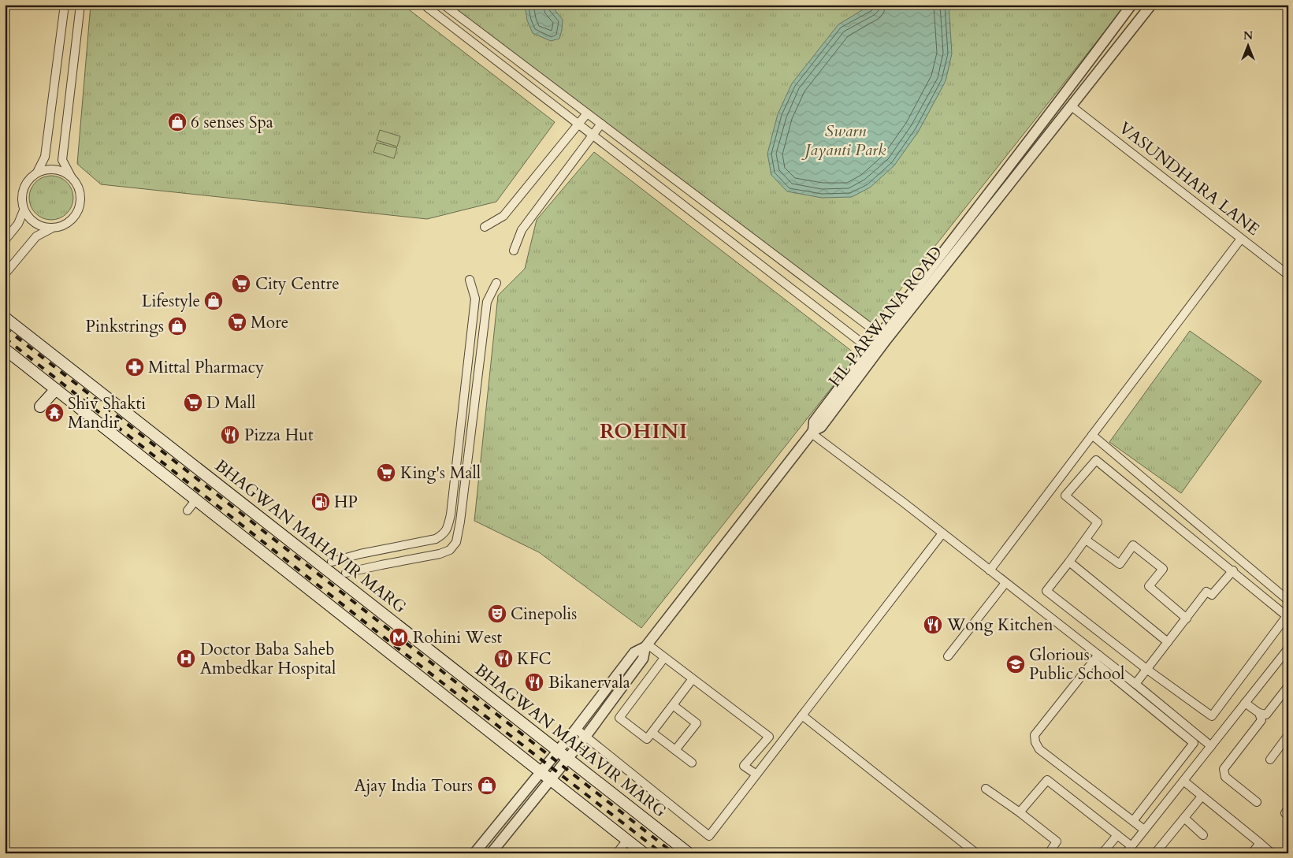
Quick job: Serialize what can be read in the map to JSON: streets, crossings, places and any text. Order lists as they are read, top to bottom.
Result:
{
  "streets": {
    "main road": ["BHAGWAN MAHAVIR MARG"],
    "street": ["VASUNDHARA LANE", "HL PARWANA ROAD"]
  },
  "crossings": [
    ["VASUNDHARA LANE", "HL PARWANA ROAD"],
    ["HL PARWANA ROAD", "BHAGWAN MAHAVIR MARG"]
  ],
  "districts": ["ROHINI"],
  "parks": ["Swarn Jayanti Park"],
  "places": {
    "shop": [
      "6 senses Spa",
      "Lifestyle",
      "Pinkstrings",
      "Ajay India Tours"
    ],
    "supermarket": [
      "City Centre",
      "More",
      "D Mall",
      "King's Mall"
    ],
    "pharmacy": ["Mittal Pharmacy"],
    "temple": ["Shiv Shakti Mandir"],
    "restaurant": [
      "Pizza Hut",
      "Wong Kitchen",
      "KFC",
      "Bikanervala"
    ],
    "fuel station": ["HP"],
    "theatre": ["Cinepolis"],
    "metro station": ["Rohini West"],
    "hospital": ["Doctor Baba Saheb Ambedkar Hospital"],
    "school or university": ["Glorious Public School"]
  },
  "north": "top"
}
